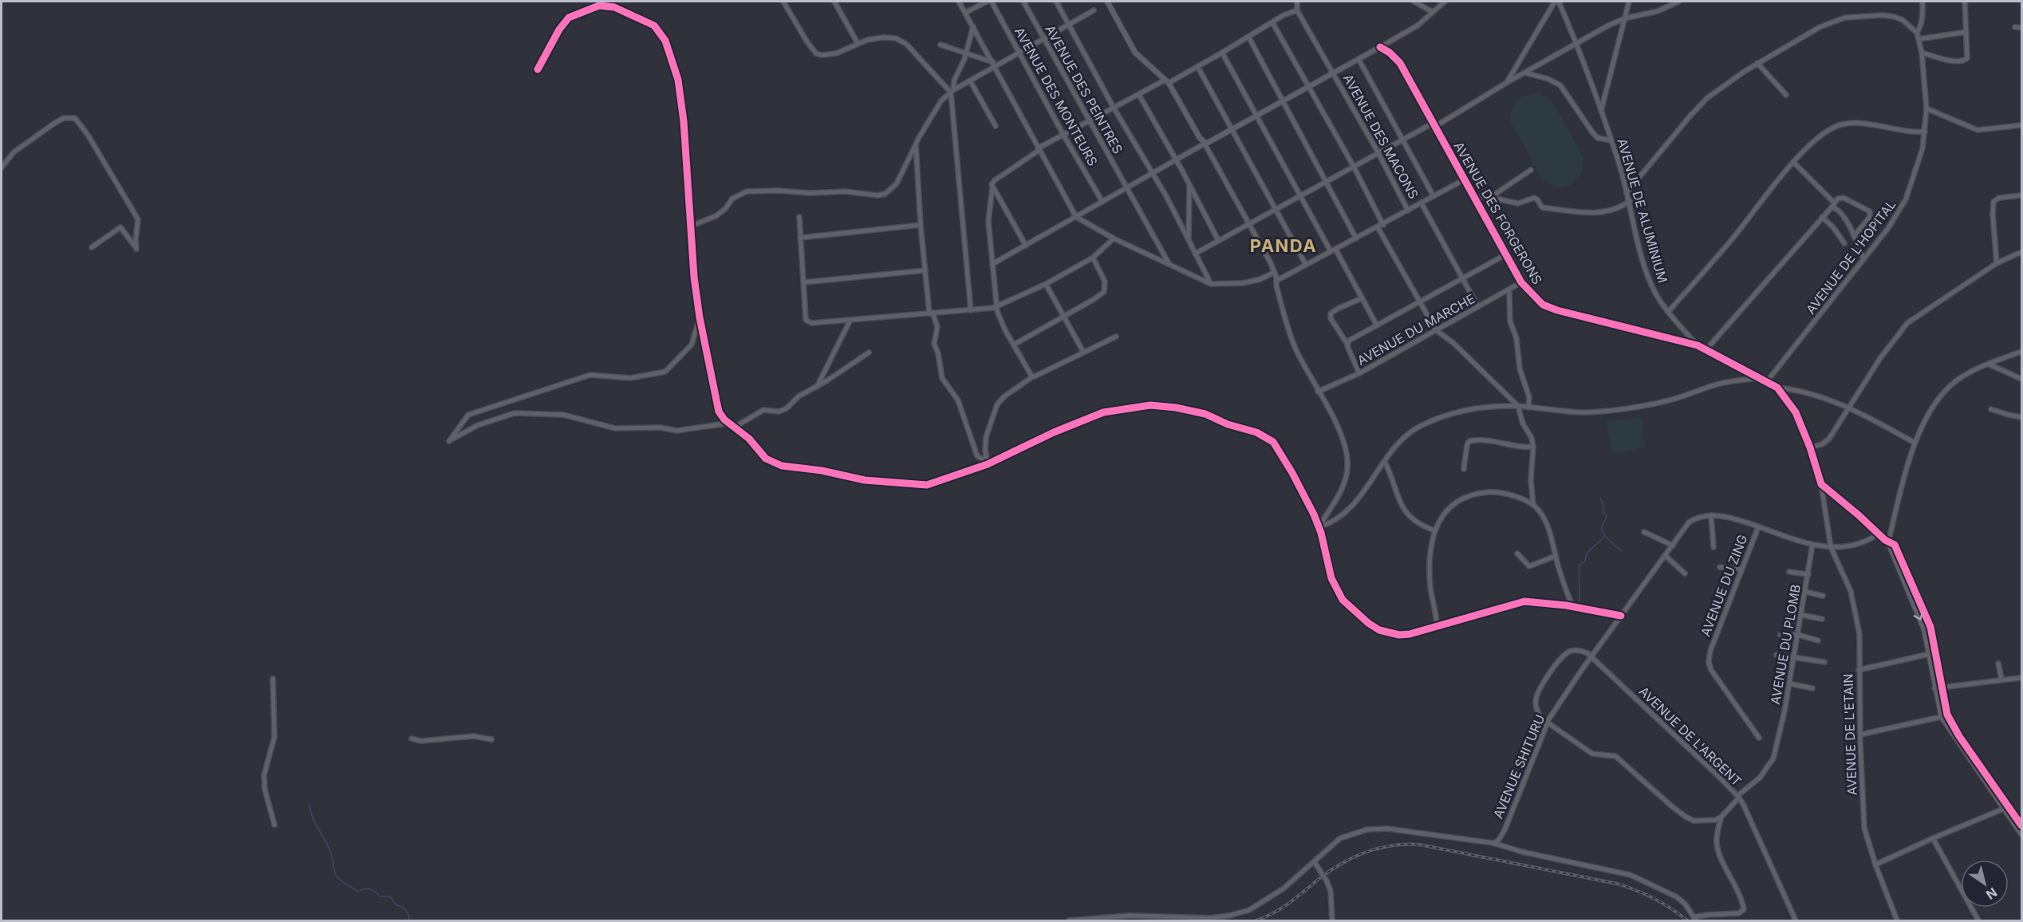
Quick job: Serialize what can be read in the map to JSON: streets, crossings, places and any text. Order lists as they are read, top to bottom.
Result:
{
  "streets": {
    "street": [
      "AVENUE DES PEINTRES",
      "AVENUE DES MONTEURS",
      "AVENUE DES MACONS",
      "AVENUE DE ALUMINIUM",
      "AVENUE DES FORGERONS",
      "AVENUE DE L'HOPITAL",
      "AVENUE DU MARCHE",
      "AVENUE DU ZING",
      "AVENUE DU PLOMB",
      "AVENUE DE L'ETAIN",
      "AVENUE DE L'ARGENT",
      "AVENUE SHITURU"
    ]
  },
  "crossings": [
    ["AVENUE DE ALUMINIUM", "AVENUE DES FORGERONS"],
    ["AVENUE DES FORGERONS", "AVENUE DE L'HOPITAL"],
    ["AVENUE DES FORGERONS", "AVENUE DU MARCHE"],
    ["AVENUE DU ZING", "AVENUE SHITURU"],
    ["AVENUE DU PLOMB", "AVENUE DE L'ARGENT"],
    ["AVENUE DU PLOMB", "AVENUE SHITURU"],
    ["AVENUE DE L'ETAIN", "AVENUE SHITURU"],
    ["AVENUE DE L'ARGENT", "AVENUE SHITURU"]
  ],
  "districts": ["PANDA"],
  "north": "bottom right"
}
